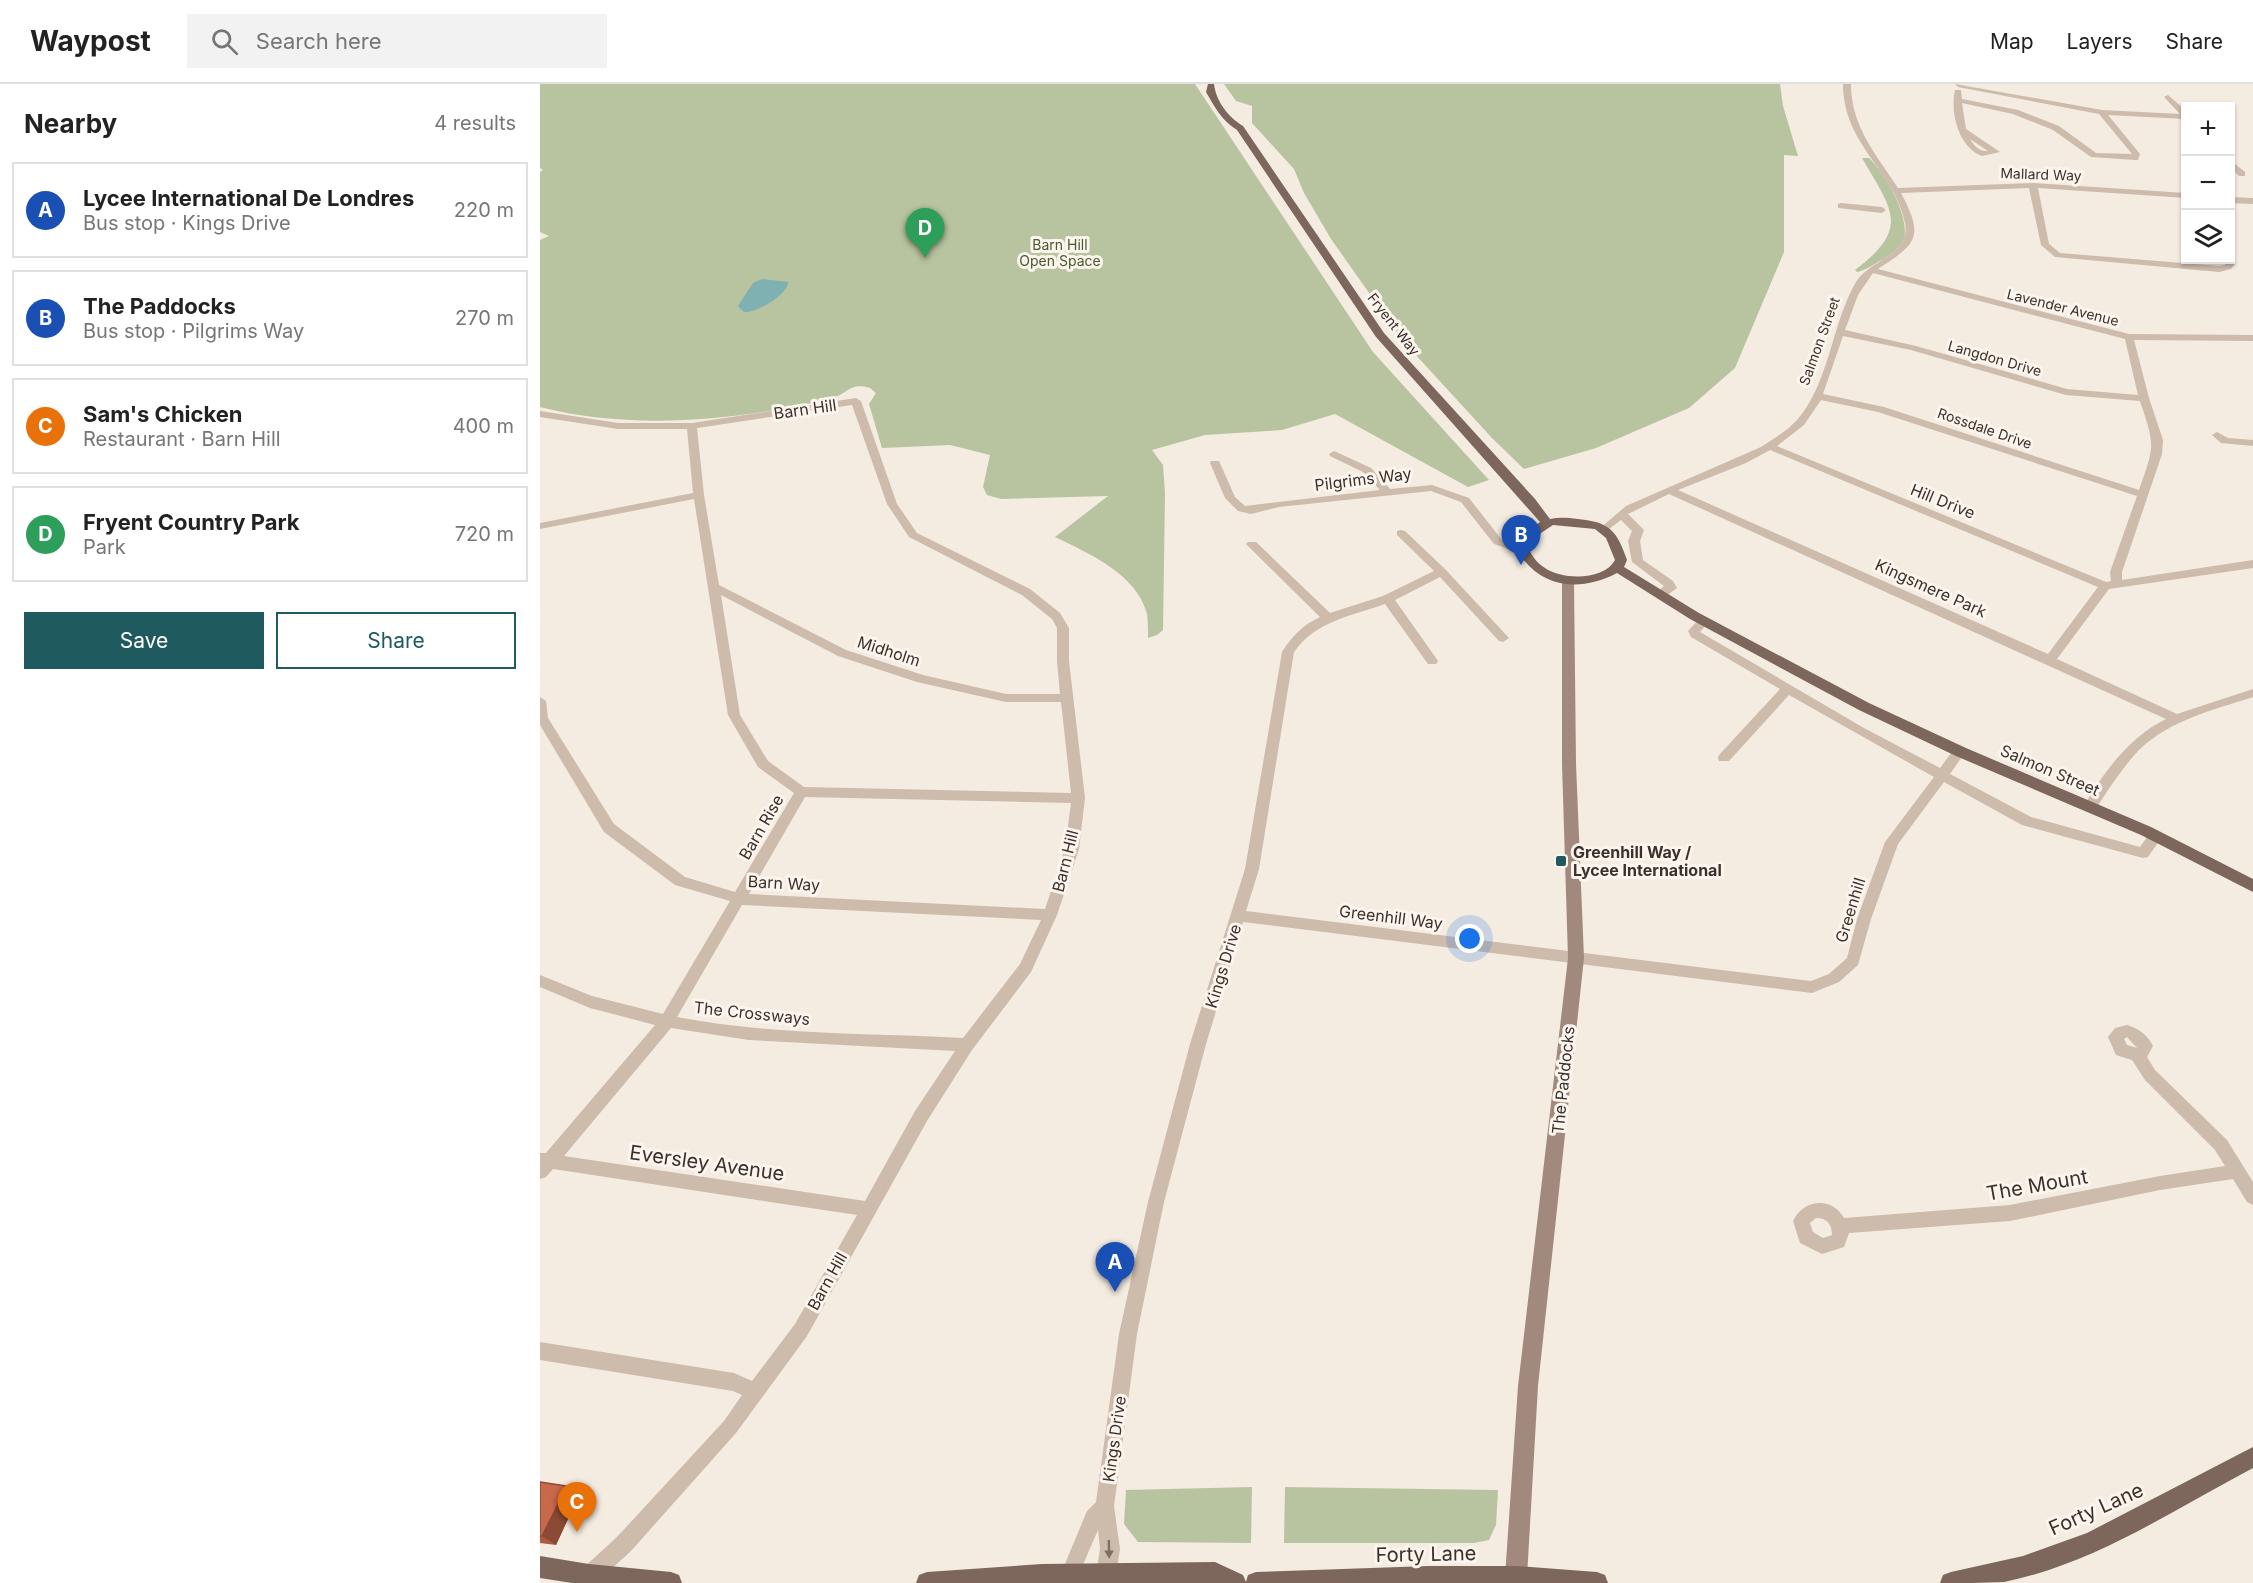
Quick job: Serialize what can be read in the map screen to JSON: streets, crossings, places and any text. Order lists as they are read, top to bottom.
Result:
{
  "streets": {
    "main road": ["Fryent Way", "Salmon Street", "Forty Lane"],
    "street": [
      "Mallard Way",
      "Lavender Avenue",
      "Langdon Drive",
      "Barn Hill",
      "Rossdale Drive",
      "Pilgrims Way",
      "Hill Drive",
      "Kingsmere Park",
      "Midholm",
      "Barn Rise",
      "Barn Way",
      "Greenhill",
      "Greenhill Way",
      "Kings Drive",
      "The Crossways",
      "The Paddocks",
      "Eversley Avenue",
      "The Mount"
    ]
  },
  "crossings": [
    ["Mallard Way", "Salmon Street"],
    ["Lavender Avenue", "Salmon Street"],
    ["Fryent Way", "Salmon Street"],
    ["Fryent Way", "Pilgrims Way"],
    ["Fryent Way", "The Paddocks"],
    ["Salmon Street", "Langdon Drive"],
    ["Salmon Street", "Rossdale Drive"],
    ["Salmon Street", "Pilgrims Way"],
    ["Salmon Street", "Hill Drive"],
    ["Salmon Street", "Kingsmere Park"],
    ["Salmon Street", "Greenhill"],
    ["Salmon Street", "The Paddocks"],
    ["Barn Hill", "Midholm"],
    ["Barn Hill", "Barn Rise"],
    ["Barn Hill", "Barn Way"],
    ["Barn Hill", "The Crossways"],
    ["Barn Hill", "Eversley Avenue"],
    ["Pilgrims Way", "The Paddocks"],
    ["Midholm", "Barn Rise"],
    ["Barn Rise", "Barn Way"],
    ["Barn Rise", "The Crossways"],
    ["Barn Rise", "Eversley Avenue"],
    ["Greenhill", "Greenhill Way"],
    ["Greenhill", "The Paddocks"],
    ["Greenhill Way", "Kings Drive"],
    ["Greenhill Way", "The Paddocks"],
    ["The Paddocks", "Forty Lane"]
  ],
  "parks": ["Barn Hill Open Space"],
  "places": {
    "transit": ["Greenhill Way / Lycee International"]
  },
  "page": {
    "header": "Waypost",
    "search": "Search here",
    "nav": ["Map", "Layers", "Share"],
    "heading": ["Nearby", "4 results"],
    "map_buttons": ["+", "−"],
    "list": [
      {
        "mark": "A",
        "name": "Lycee International De Londres",
        "note": "Bus stop · Kings Drive",
        "value": "220 m"
      },
      {
        "mark": "B",
        "name": "The Paddocks",
        "note": "Bus stop · Pilgrims Way",
        "value": "270 m"
      },
      {
        "mark": "C",
        "name": "Sam's Chicken",
        "note": "Restaurant · Barn Hill",
        "value": "400 m"
      },
      {
        "mark": "D",
        "name": "Fryent Country Park",
        "note": "Park",
        "value": "720 m"
      }
    ],
    "pins": [
      "D",
      "B",
      "A",
      "C"
    ],
    "buttons": ["Save", "Share"]
  }
}
